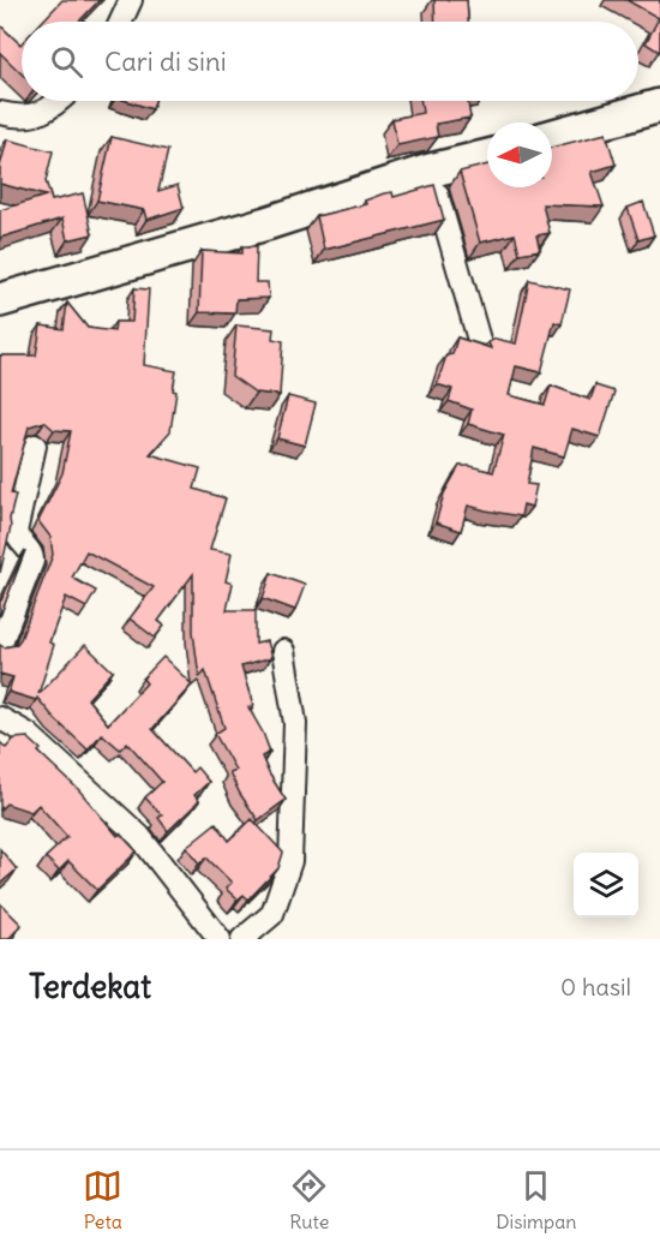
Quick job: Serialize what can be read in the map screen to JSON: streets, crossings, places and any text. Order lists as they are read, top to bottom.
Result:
{
  "north": "left",
  "page": {
    "search": "Cari di sini",
    "heading": ["Terdekat", "0 hasil"],
    "nav": ["Peta", "Rute", "Disimpan"]
  }
}
